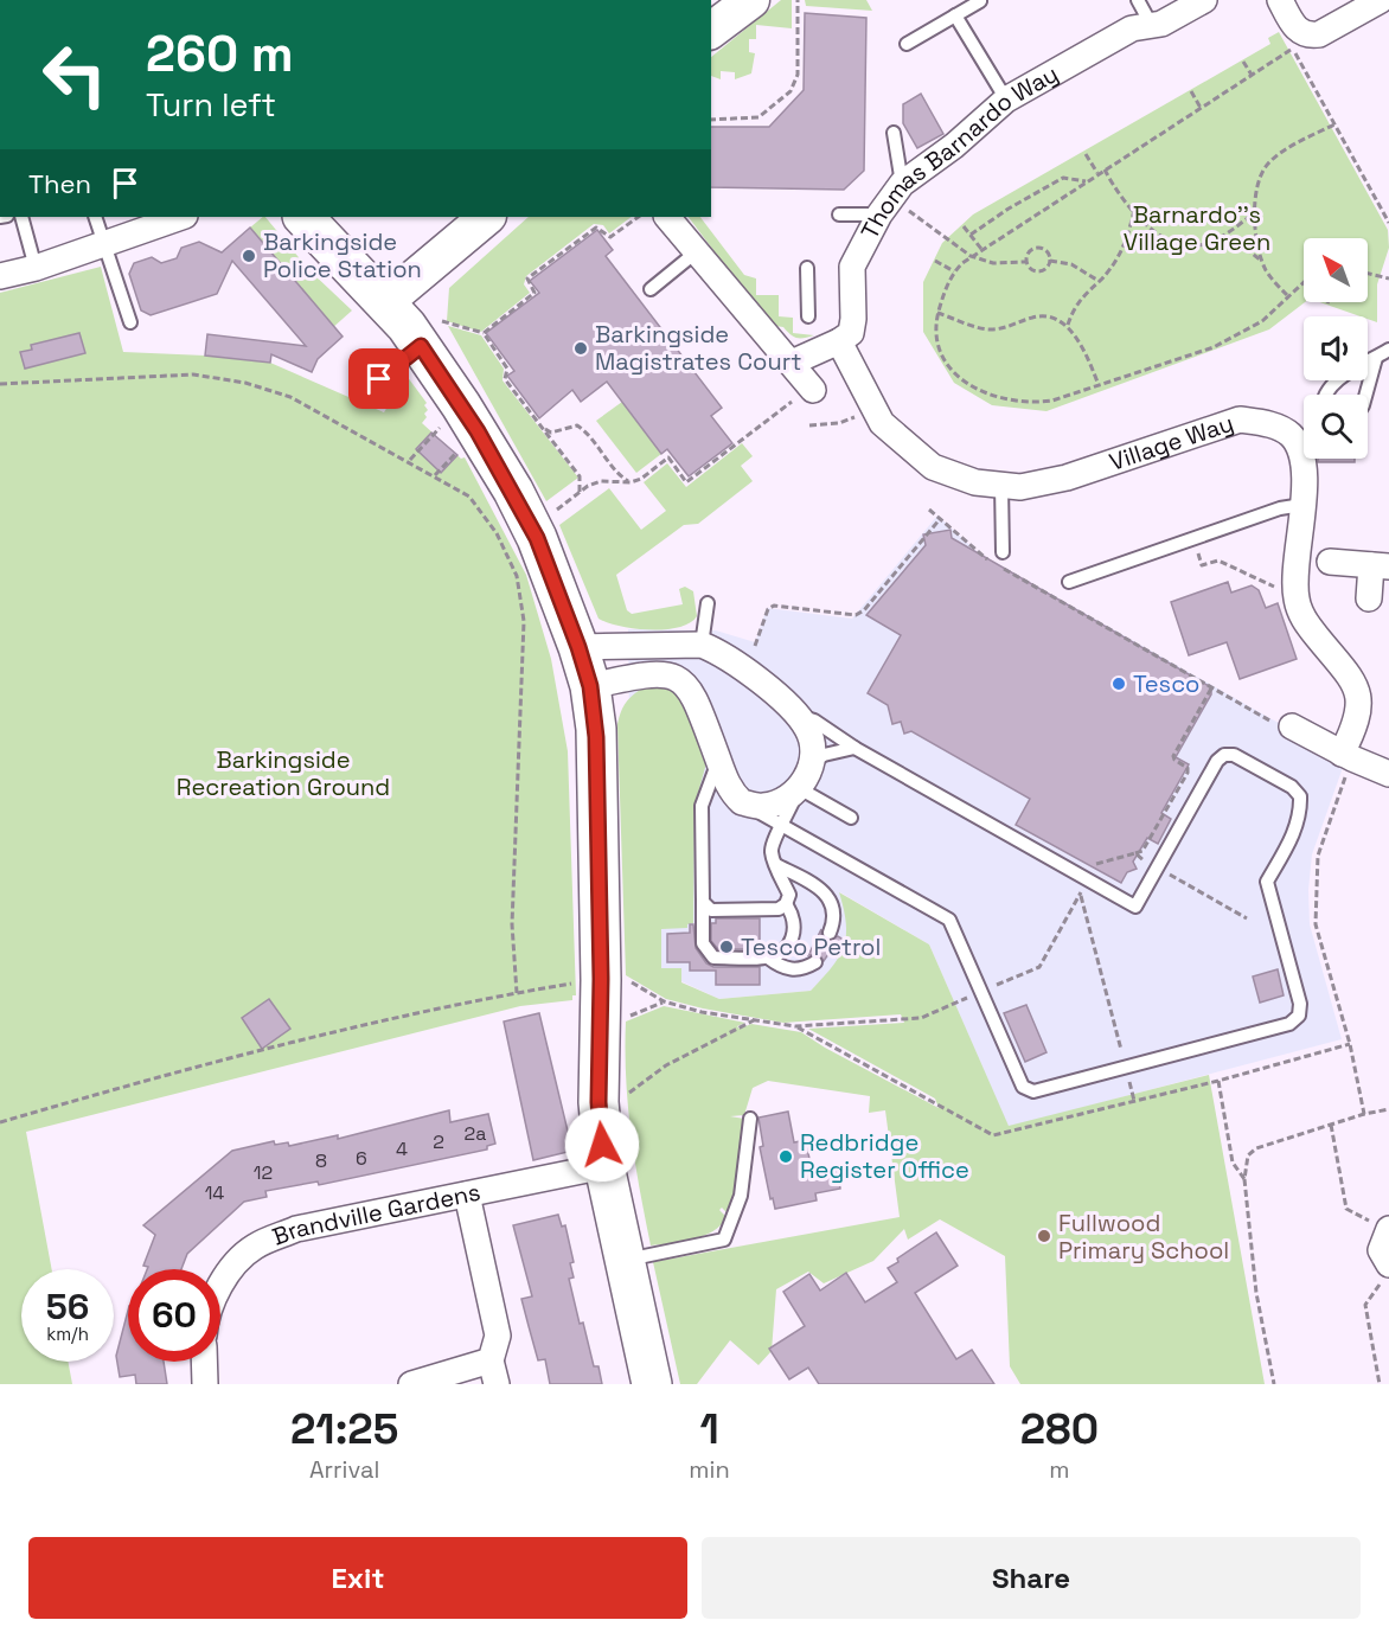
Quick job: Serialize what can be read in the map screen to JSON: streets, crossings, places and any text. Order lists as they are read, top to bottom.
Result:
{
  "streets": {
    "street": ["Thomas Barnardo Way", "Village Way", "Brandville Gardens"]
  },
  "crossings": [
    ["Thomas Barnardo Way", "Village Way"]
  ],
  "parks": ["Barnardo''s Village Green", "Barkingside Recreation Ground"],
  "places": [
    "Barkingside Police Station",
    "Barkingside Magistrates Court",
    "Tesco",
    "Tesco Petrol",
    "Redbridge Register Office",
    "Fullwood Primary School"
  ],
  "house_numbers": [
    "2a",
    "2",
    "4",
    "6",
    "8",
    "12",
    "14"
  ],
  "north": "top left",
  "page": {
    "turn": ["260 m", "Turn left"],
    "then": "Then",
    "speed": "56 km/h",
    "limit": "60",
    "eta": [
      "21:25",
      "Arrival",
      "1",
      "min",
      "280",
      "m"
    ],
    "buttons": ["Exit", "Share"]
  }
}
